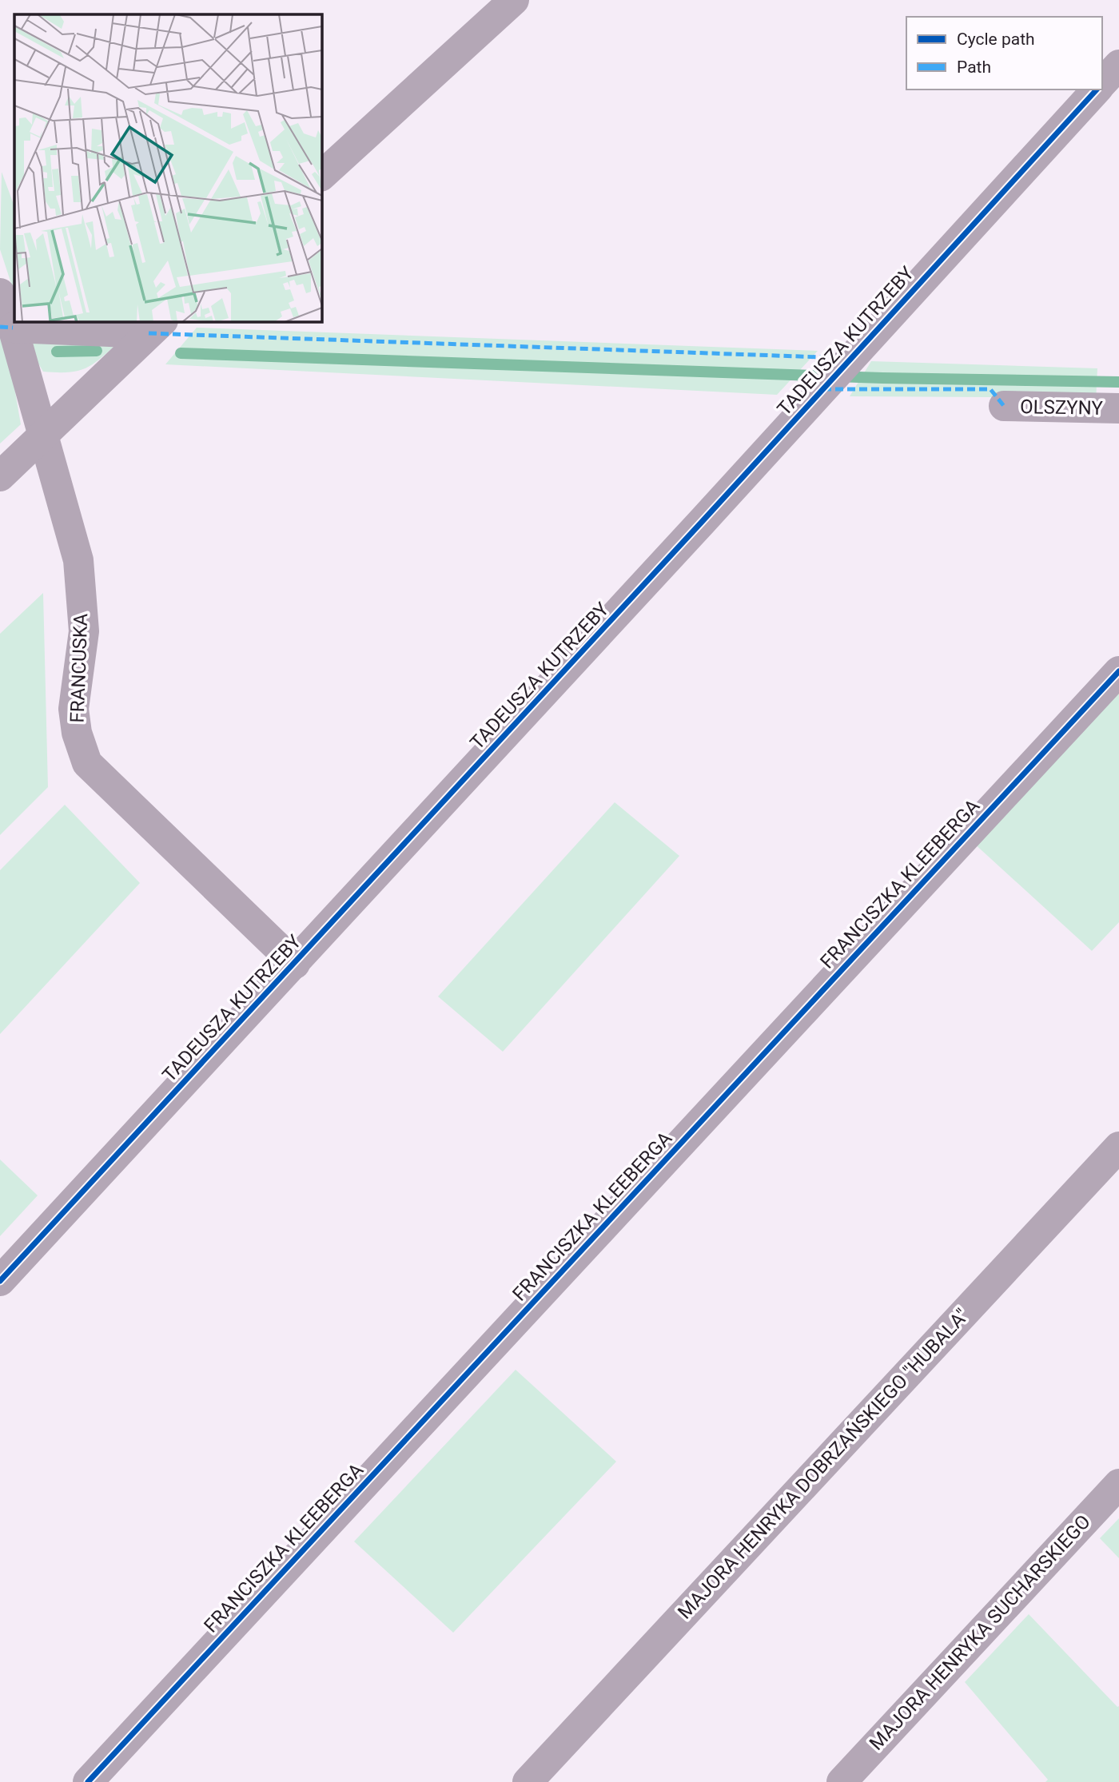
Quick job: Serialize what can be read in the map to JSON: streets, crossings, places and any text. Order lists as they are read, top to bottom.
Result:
{
  "streets": {
    "street": [
      "TADEUSZA KUTRZEBY",
      "OLSZYNY",
      "FRANCUSKA",
      "FRANCISZKA KLEEBERGA",
      "MAJORA HENRYKA DOBRZAŃSKIEGO \"HUBALA\"",
      "MAJORA HENRYKA SUCHARSKIEGO"
    ]
  },
  "crossings": [
    ["TADEUSZA KUTRZEBY", "FRANCUSKA"]
  ],
  "legend": ["Cycle path", "Path"]
}
